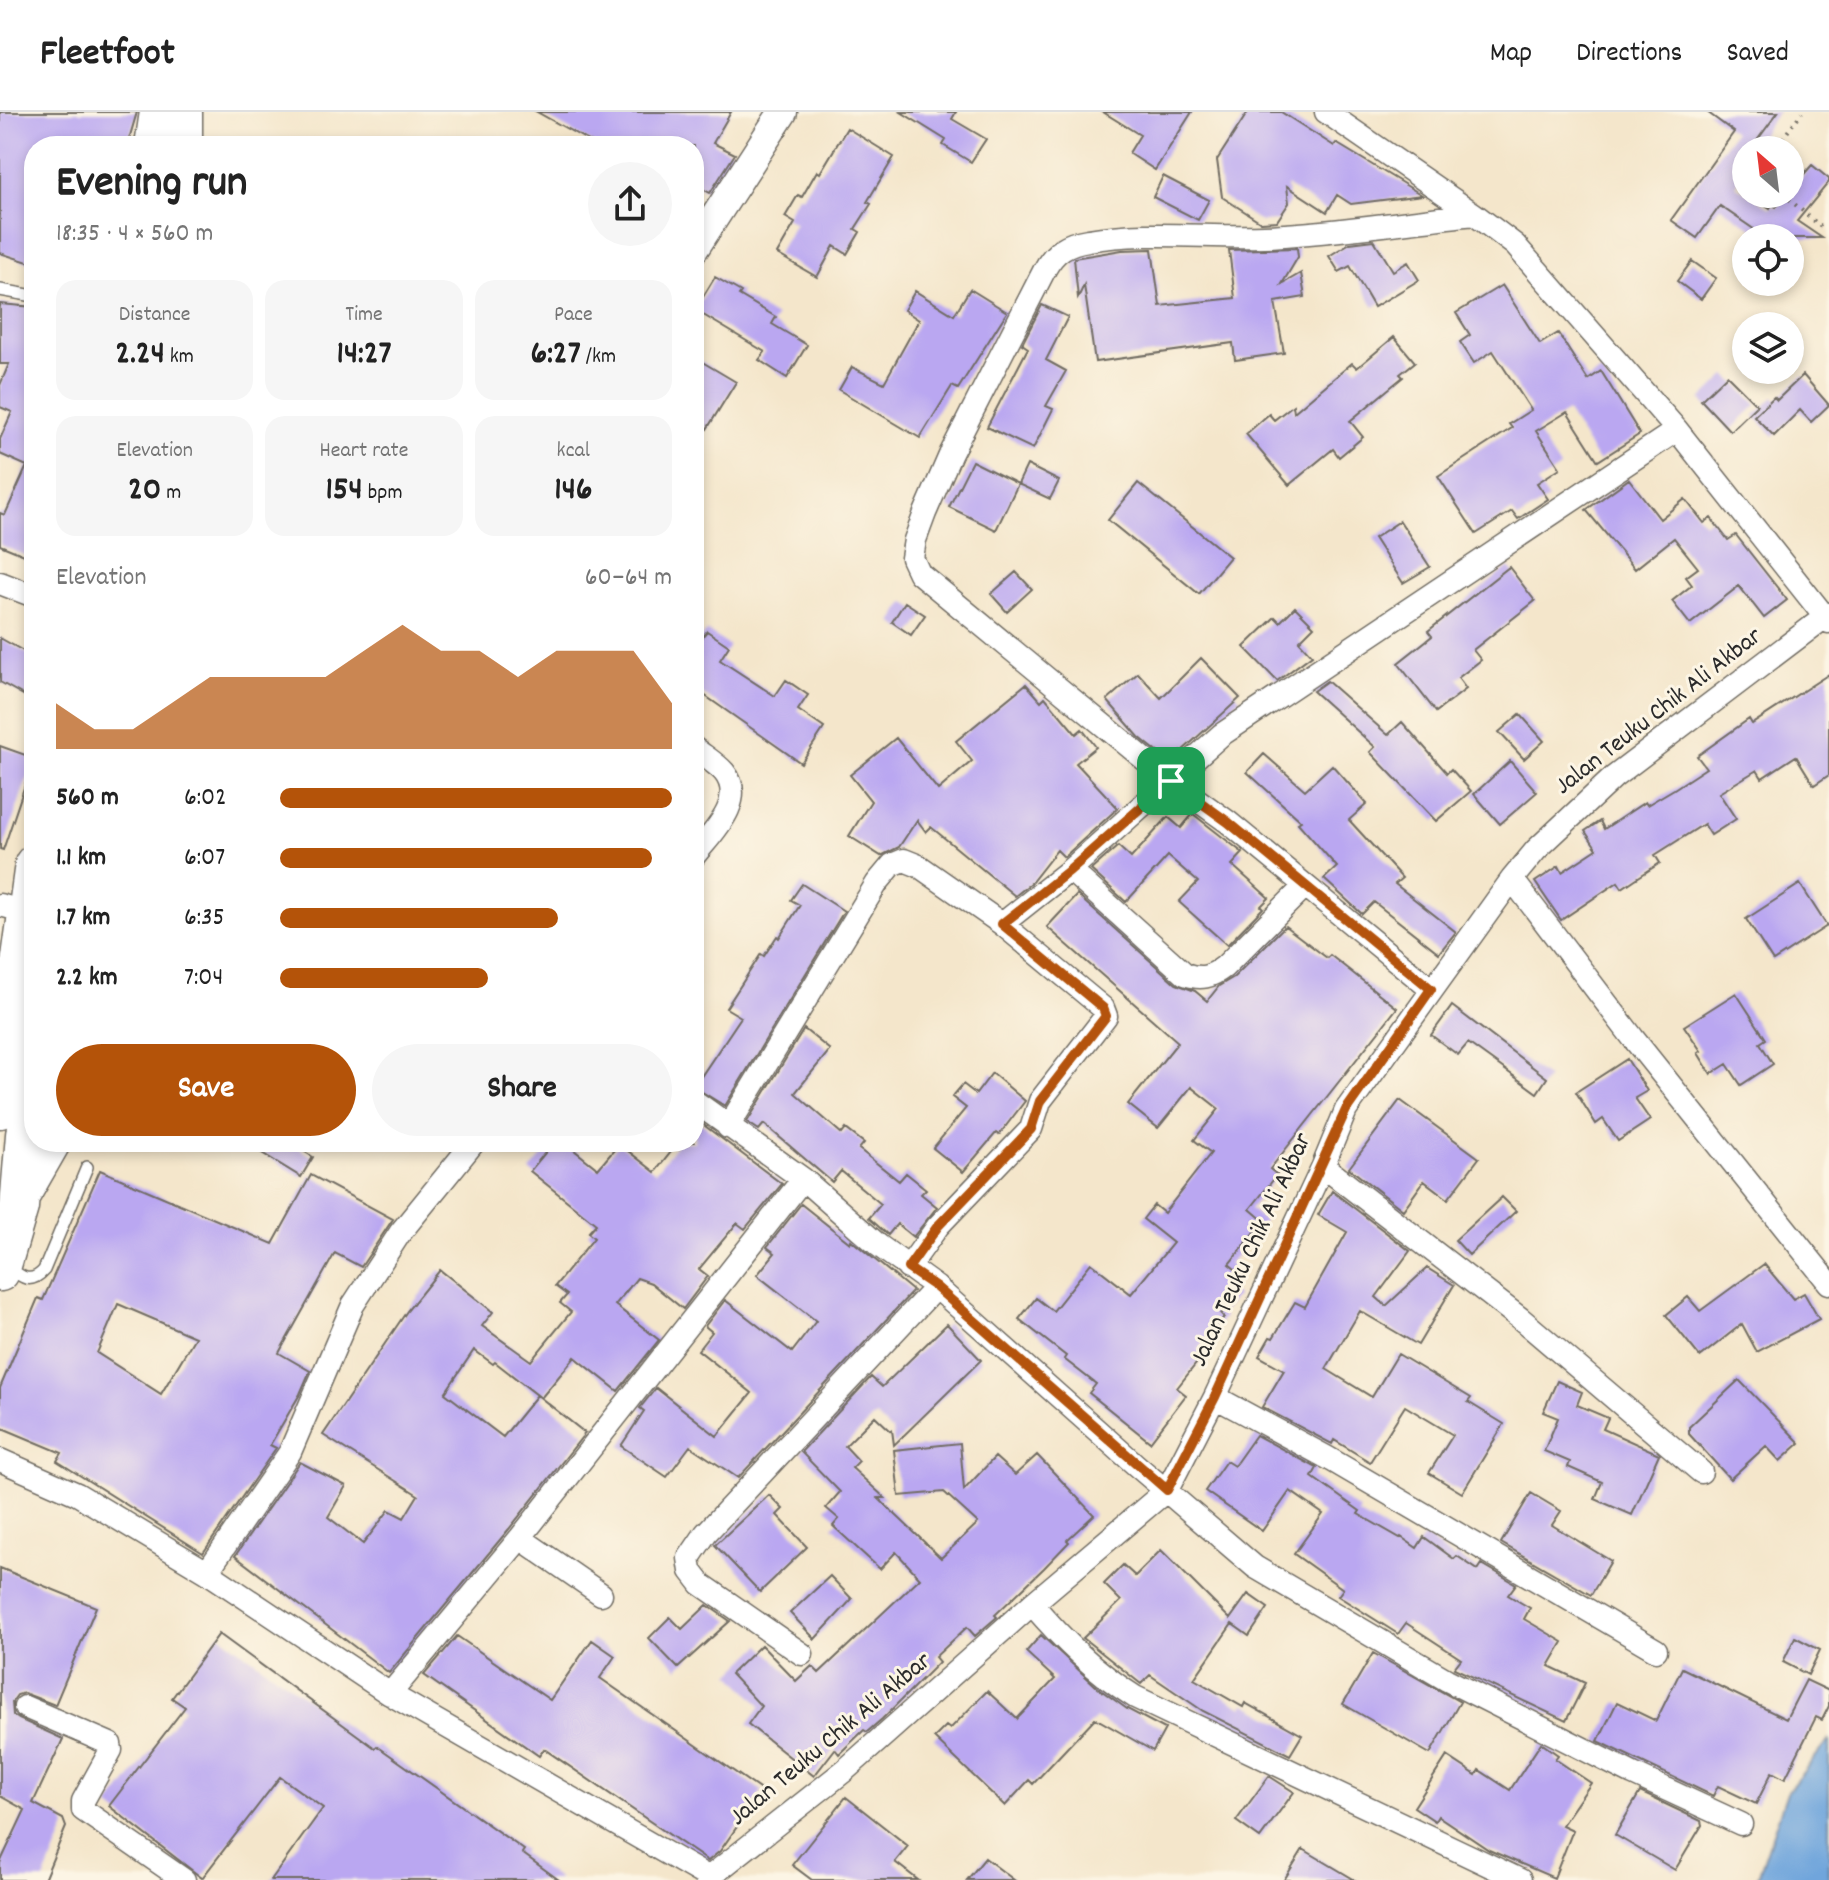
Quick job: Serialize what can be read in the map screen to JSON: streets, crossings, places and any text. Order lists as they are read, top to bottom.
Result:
{
  "streets": {
    "street": ["Jalan Teuku Chik Ali Akbar"]
  },
  "north": "top left",
  "page": {
    "header": "Fleetfoot",
    "nav": ["Map", "Directions", "Saved"],
    "heading": ["Evening run", "18:35 · 4 × 560 m"],
    "stats": [
      ["Distance", "2.24 km"],
      ["Time", "14:27"],
      ["Pace", "6:27 /km"],
      ["Elevation", "20 m"],
      ["Heart rate", "154 bpm"],
      ["kcal", "146"]
    ],
    "chart": ["Elevation", "60–64 m"],
    "list": [
      {
        "name": "560 m",
        "note": "6:02"
      },
      {
        "name": "1.1 km",
        "note": "6:07"
      },
      {
        "name": "1.7 km",
        "note": "6:35"
      },
      {
        "name": "2.2 km",
        "note": "7:04"
      }
    ],
    "buttons": ["Save", "Share"]
  }
}
